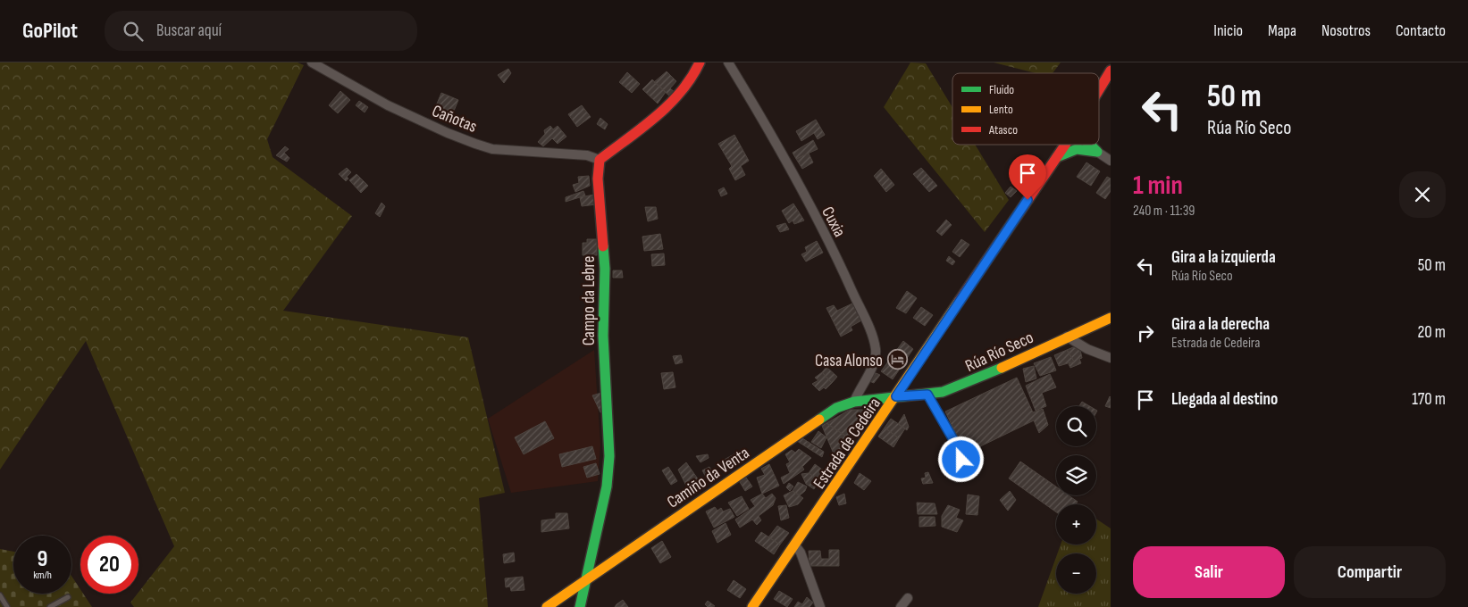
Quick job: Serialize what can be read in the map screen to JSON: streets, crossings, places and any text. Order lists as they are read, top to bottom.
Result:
{
  "streets": {
    "street": [
      "Cañotas",
      "Cuxia",
      "Campo da Lebre",
      "Rúa Río Seco",
      "Estrada de Cedeira",
      "Camiño da Venta"
    ]
  },
  "crossings": [
    ["Cañotas", "Campo da Lebre"],
    ["Cuxia", "Camiño da Venta"],
    ["Campo da Lebre", "Camiño da Venta"],
    ["Rúa Río Seco", "Estrada de Cedeira"],
    ["Rúa Río Seco", "Camiño da Venta"],
    ["Estrada de Cedeira", "Camiño da Venta"]
  ],
  "places": {
    "hotel": ["Casa Alonso"]
  },
  "legend": ["Fluido", "Lento", "Atasco"],
  "page": {
    "header": "GoPilot",
    "search": "Buscar aquí",
    "nav": [
      "Inicio",
      "Mapa",
      "Nosotros",
      "Contacto"
    ],
    "turn": ["50 m", "Rúa Río Seco"],
    "heading": ["1 min", "240 m · 11:39"],
    "list": [
      {
        "name": "Gira a la izquierda",
        "note": "Rúa Río Seco",
        "value": "50 m"
      },
      {
        "name": "Gira a la derecha",
        "note": "Estrada de Cedeira",
        "value": "20 m"
      },
      {
        "name": "Llegada al destino",
        "value": "170 m"
      }
    ],
    "map_buttons": ["+", "−"],
    "speed": "9 km/h",
    "limit": "20",
    "buttons": ["Salir", "Compartir"]
  }
}
